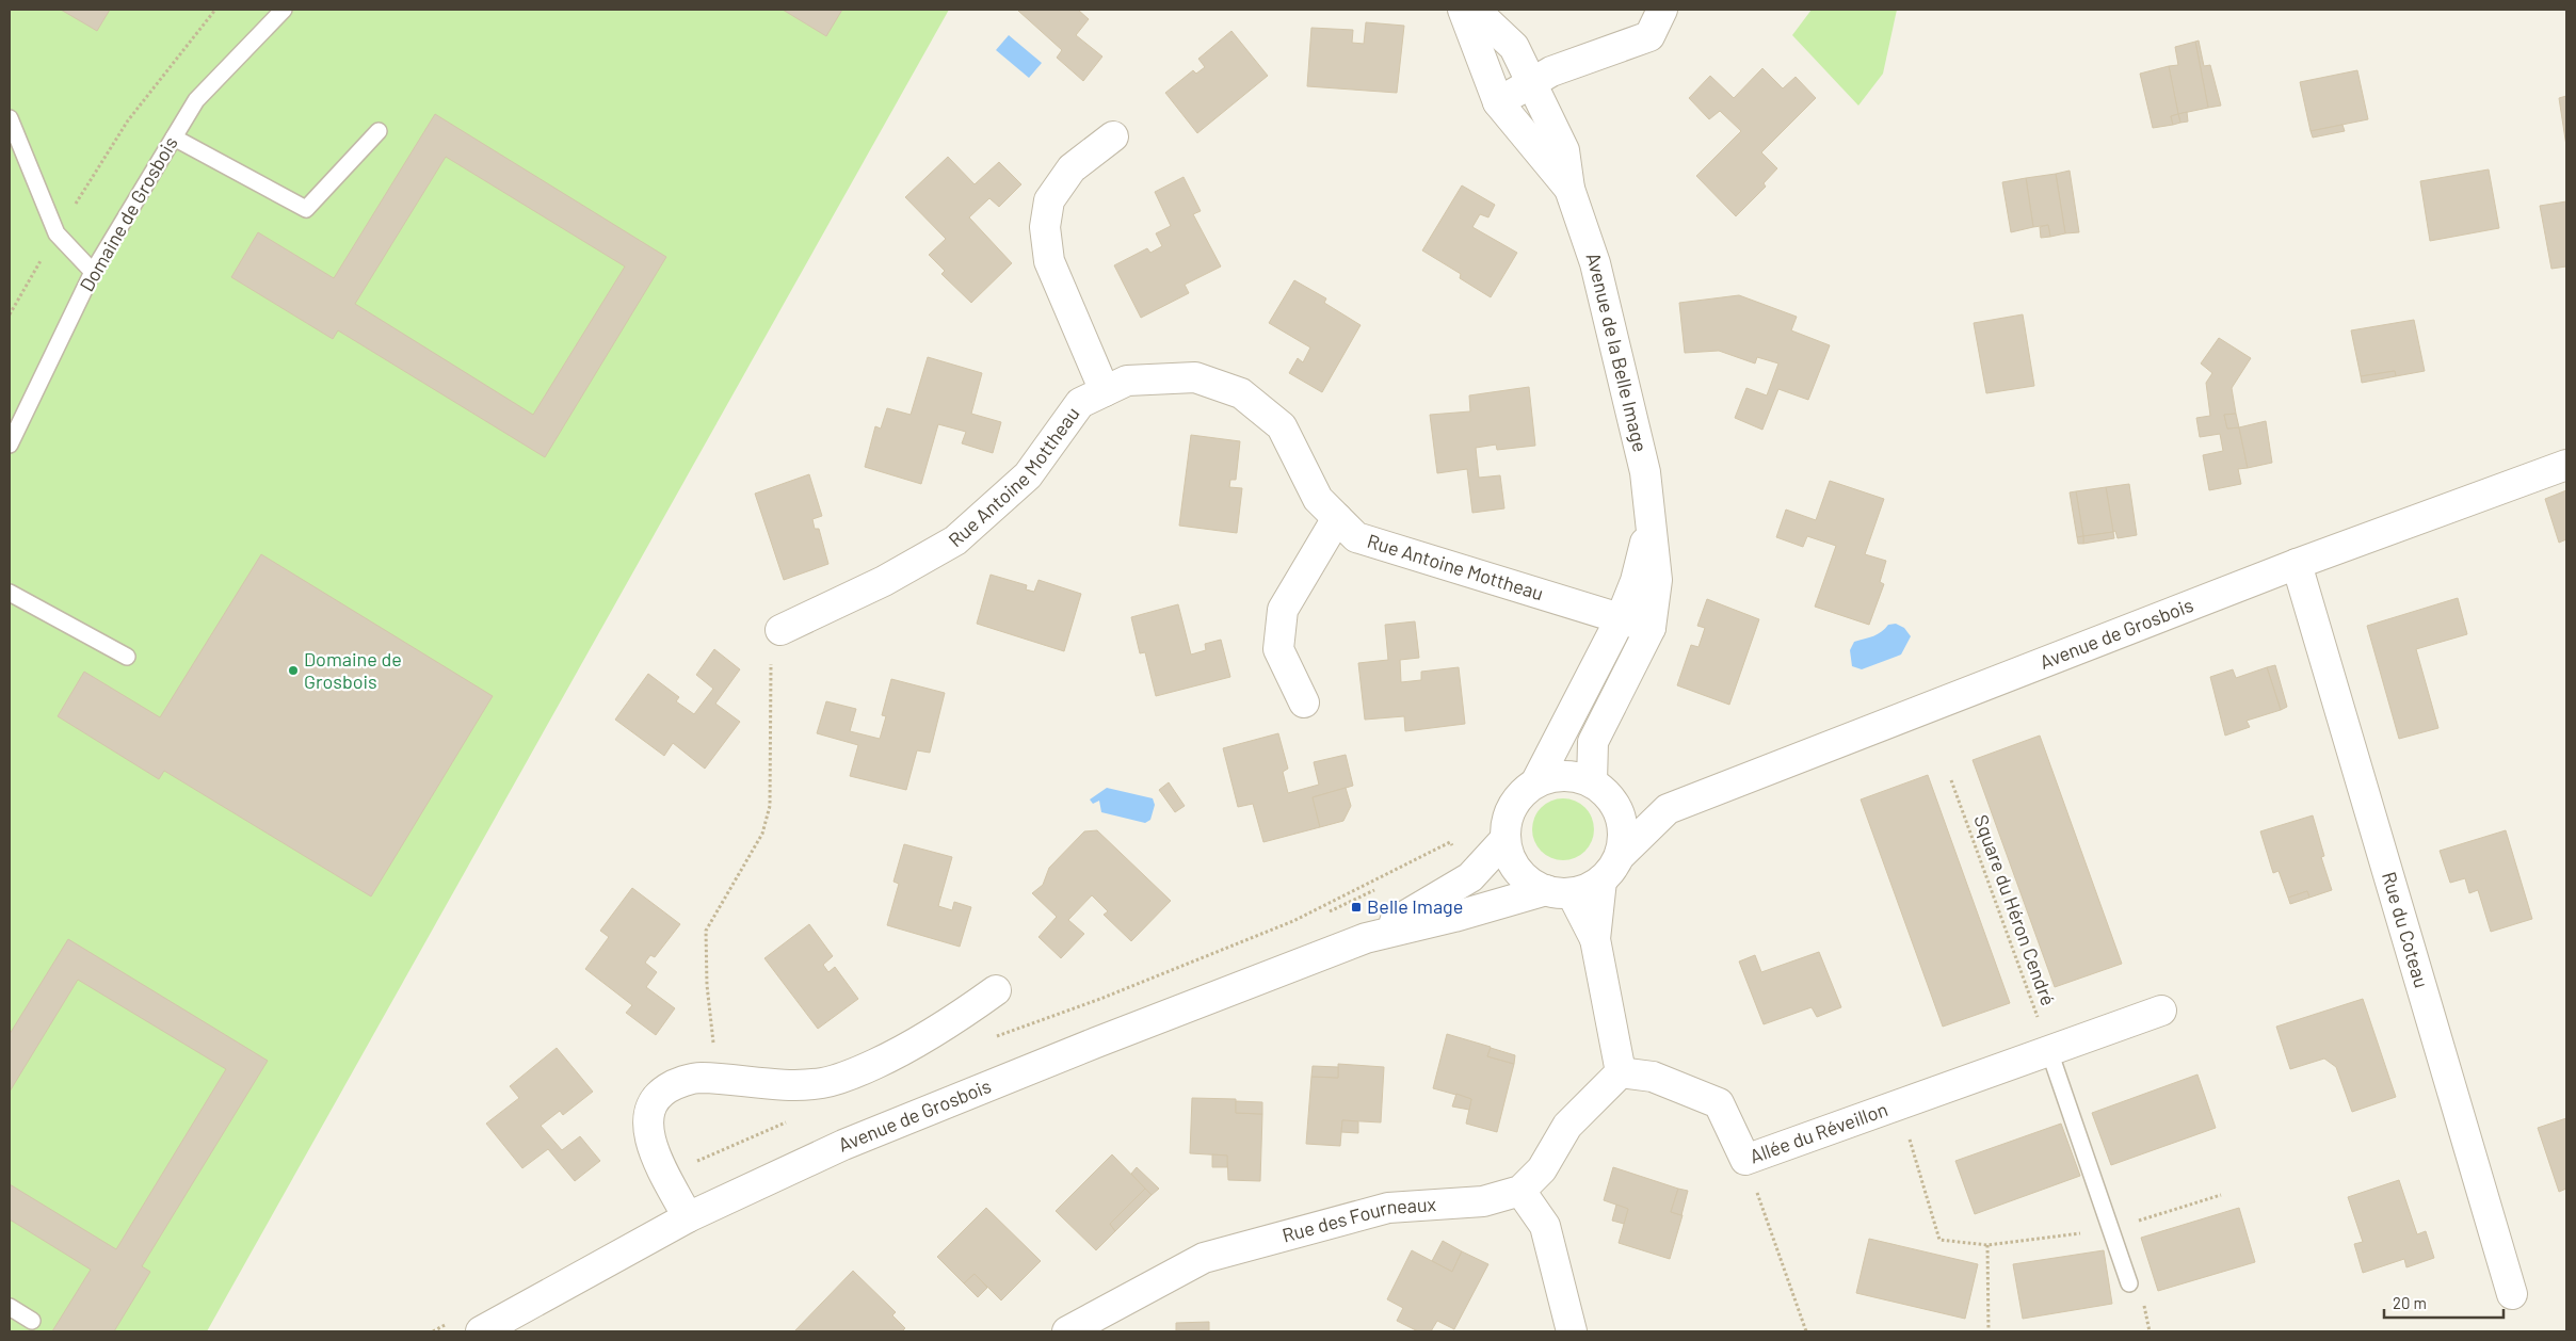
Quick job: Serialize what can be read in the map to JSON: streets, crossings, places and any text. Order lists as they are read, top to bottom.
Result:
{
  "streets": {
    "street": [
      "Avenue de la Belle Image",
      "Rue Antoine Mottheau",
      "Avenue de Grosbois",
      "Rue du Coteau",
      "Allée du Réveillon",
      "Rue des Fourneaux"
    ],
    "lane": ["Domaine de Grosbois"],
    "path": ["Square du Héron Cendré"]
  },
  "crossings": [
    ["Avenue de la Belle Image", "Rue Antoine Mottheau"],
    ["Avenue de la Belle Image", "Avenue de Grosbois"],
    ["Avenue de Grosbois", "Rue du Coteau"],
    ["Square du Héron Cendré", "Allée du Réveillon"]
  ],
  "places": {
    "other": ["Domaine de Grosbois"],
    "transit": ["Belle Image"]
  },
  "scale_bar": "20 m"
}
